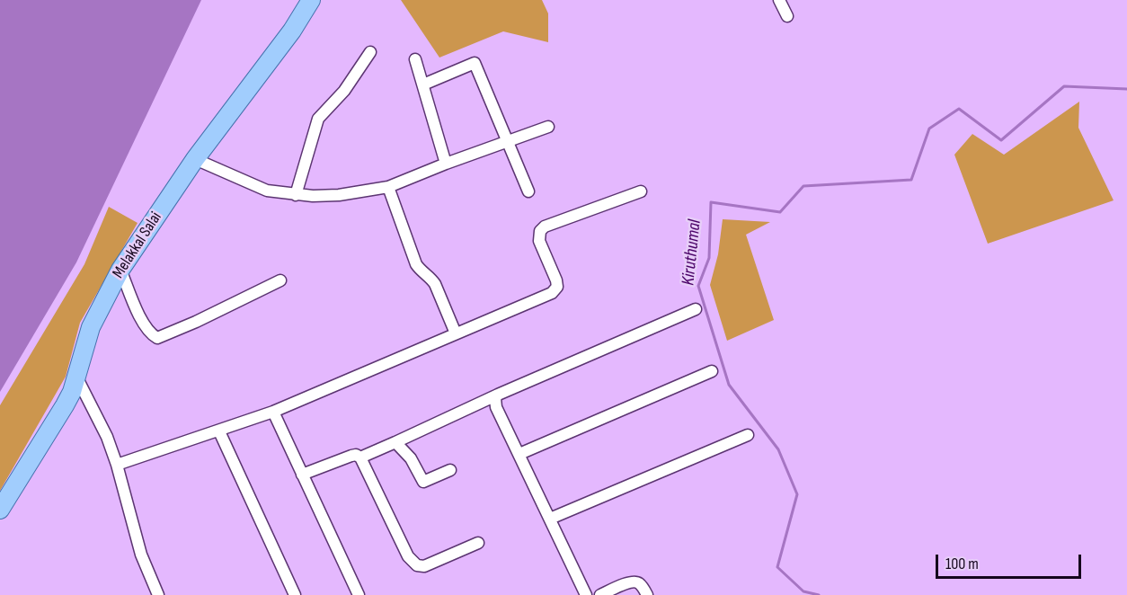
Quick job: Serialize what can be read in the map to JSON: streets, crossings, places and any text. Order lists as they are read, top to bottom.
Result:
{
  "streets": {
    "main road": ["Melakkal Salai"]
  },
  "water": ["Kiruthumal"],
  "scale_bar": "100 m"
}
